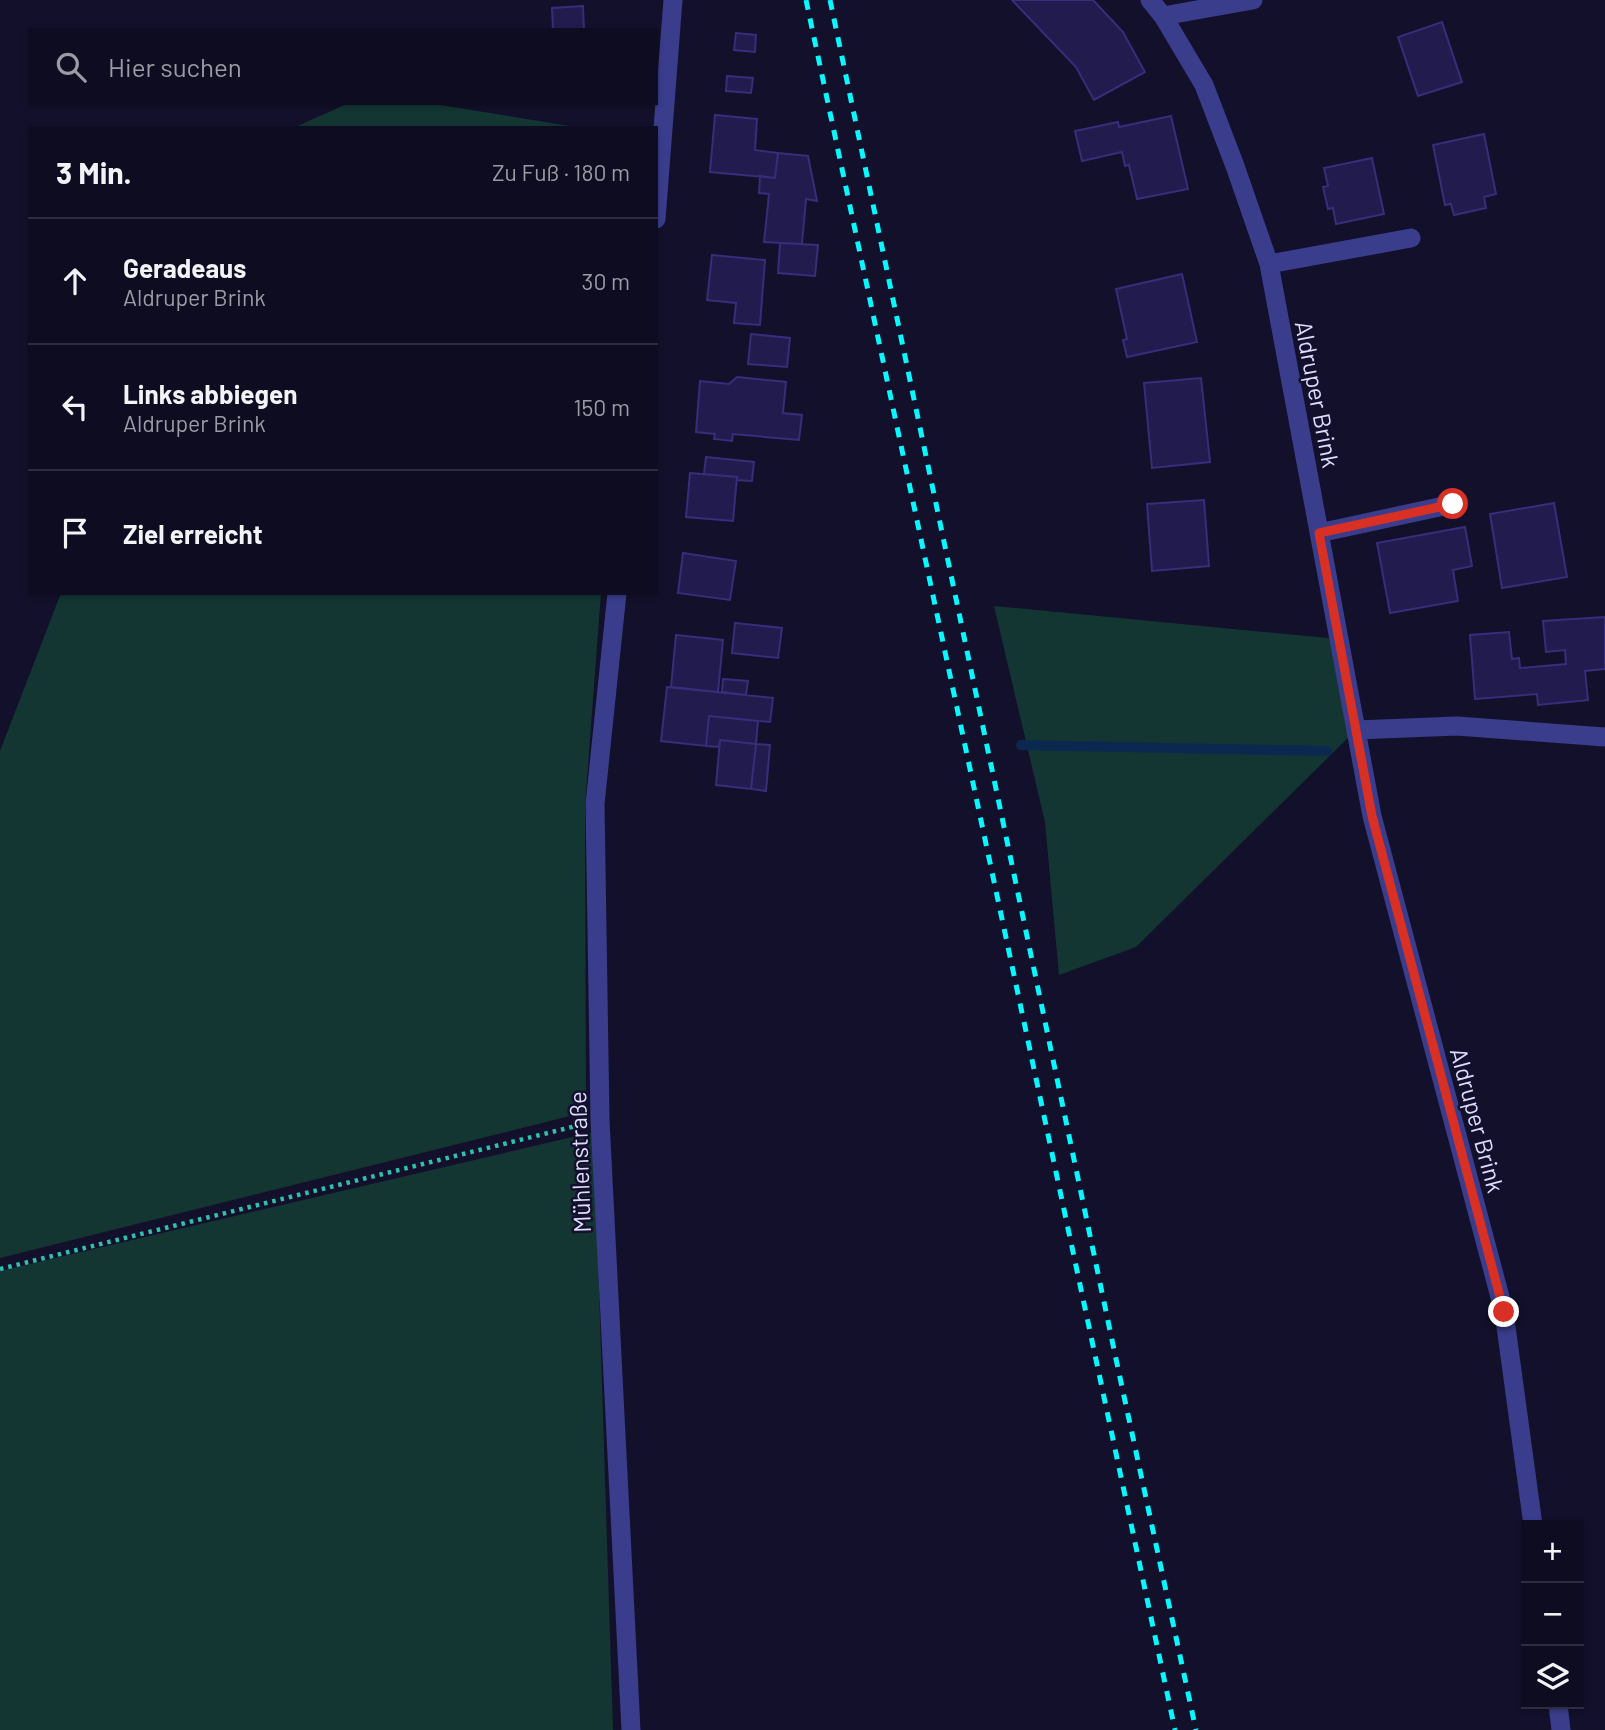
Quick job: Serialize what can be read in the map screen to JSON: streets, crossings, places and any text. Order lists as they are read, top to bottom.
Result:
{
  "streets": {
    "street": ["Aldruper Brink", "Mühlenstraße"]
  },
  "page": {
    "search": "Hier suchen",
    "heading": ["3 Min.", "Zu Fuß · 180 m"],
    "list": [
      ["Geradeaus", "Aldruper Brink", "30 m"],
      ["Links abbiegen", "Aldruper Brink", "150 m"],
      "Ziel erreicht"
    ],
    "map_buttons": ["+", "−"]
  }
}
